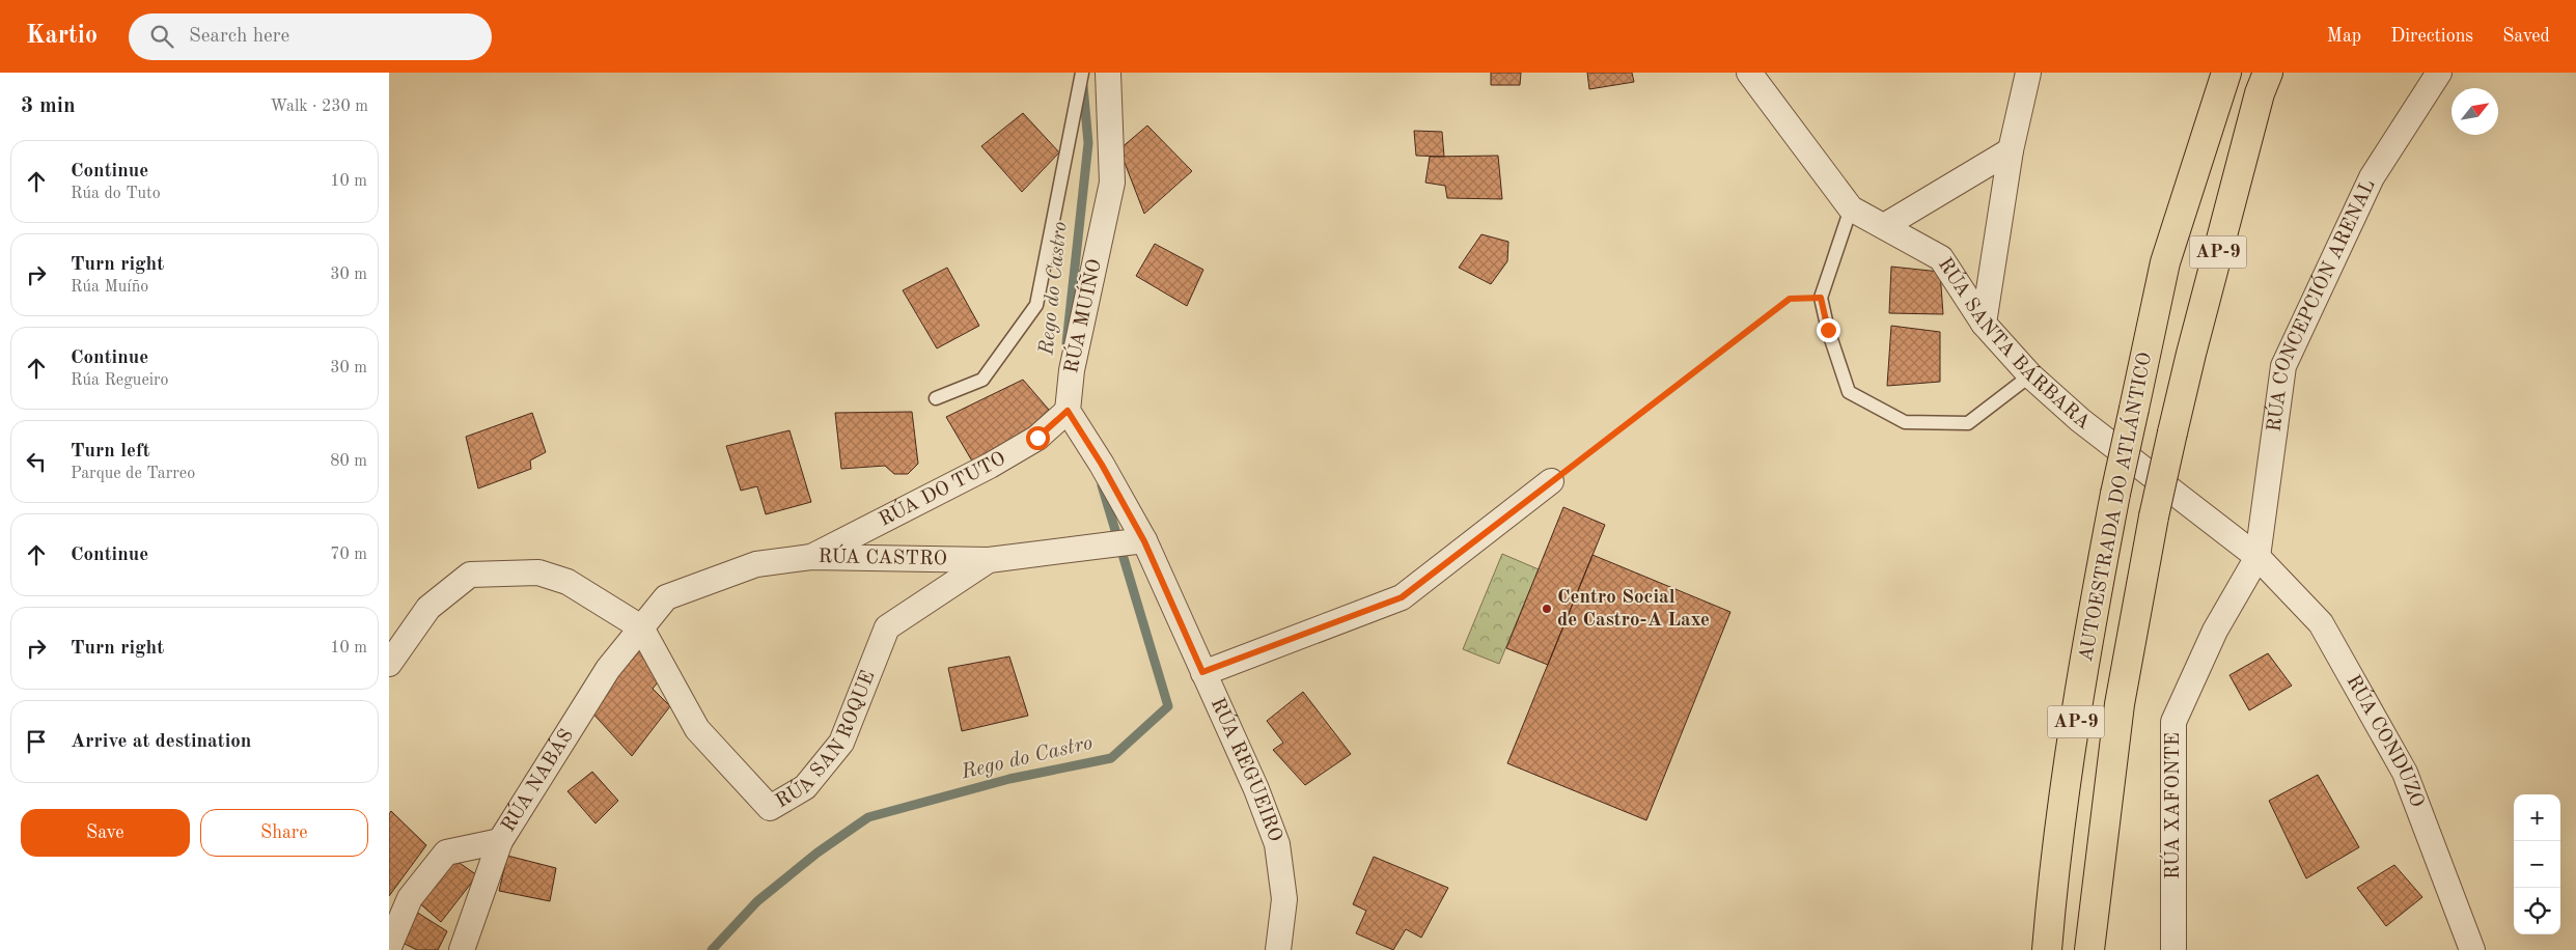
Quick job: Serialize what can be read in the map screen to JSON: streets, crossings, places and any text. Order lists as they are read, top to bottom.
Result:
{
  "streets": {
    "highway": ["AP-9", "AUTOESTRADA DO ATLÁNTICO"],
    "street": [
      "RÚA CONCEPCIÓN ARENAL",
      "RÚA MUÍÑO",
      "RÚA SANTA BÁRBARA",
      "RÚA DO TUTO",
      "RÚA CASTRO",
      "RÚA SAN ROQUE",
      "RÚA CONDUZO",
      "RÚA REGUEIRO",
      "RÚA NABÁS",
      "RÚA XAFONTE"
    ]
  },
  "crossings": [
    ["RÚA CONCEPCIÓN ARENAL", "RÚA SANTA BÁRBARA"],
    ["RÚA CONCEPCIÓN ARENAL", "RÚA CONDUZO"],
    ["RÚA CONCEPCIÓN ARENAL", "RÚA XAFONTE"],
    ["RÚA MUÍÑO", "RÚA DO TUTO"],
    ["RÚA SANTA BÁRBARA", "RÚA CONDUZO"],
    ["RÚA SANTA BÁRBARA", "RÚA XAFONTE"],
    ["RÚA DO TUTO", "RÚA CASTRO"],
    ["RÚA CASTRO", "RÚA SAN ROQUE"],
    ["RÚA CASTRO", "RÚA REGUEIRO"],
    ["RÚA CASTRO", "RÚA NABÁS"],
    ["RÚA SAN ROQUE", "RÚA NABÁS"],
    ["RÚA CONDUZO", "RÚA XAFONTE"]
  ],
  "water": ["Rego do Castro"],
  "places": ["Centro Social de Castro-A Laxe"],
  "north": "top right",
  "page": {
    "header": "Kartio",
    "search": "Search here",
    "nav": ["Map", "Directions", "Saved"],
    "heading": ["3 min", "Walk · 230 m"],
    "list": [
      ["Continue", "Rúa do Tuto", "10 m"],
      ["Turn right", "Rúa Muíño", "30 m"],
      ["Continue", "Rúa Regueiro", "30 m"],
      ["Turn left", "Parque de Tarreo", "80 m"],
      ["Continue", "70 m"],
      ["Turn right", "10 m"],
      "Arrive at destination"
    ],
    "buttons": ["Save", "Share"],
    "map_buttons": ["+", "−"]
  }
}
